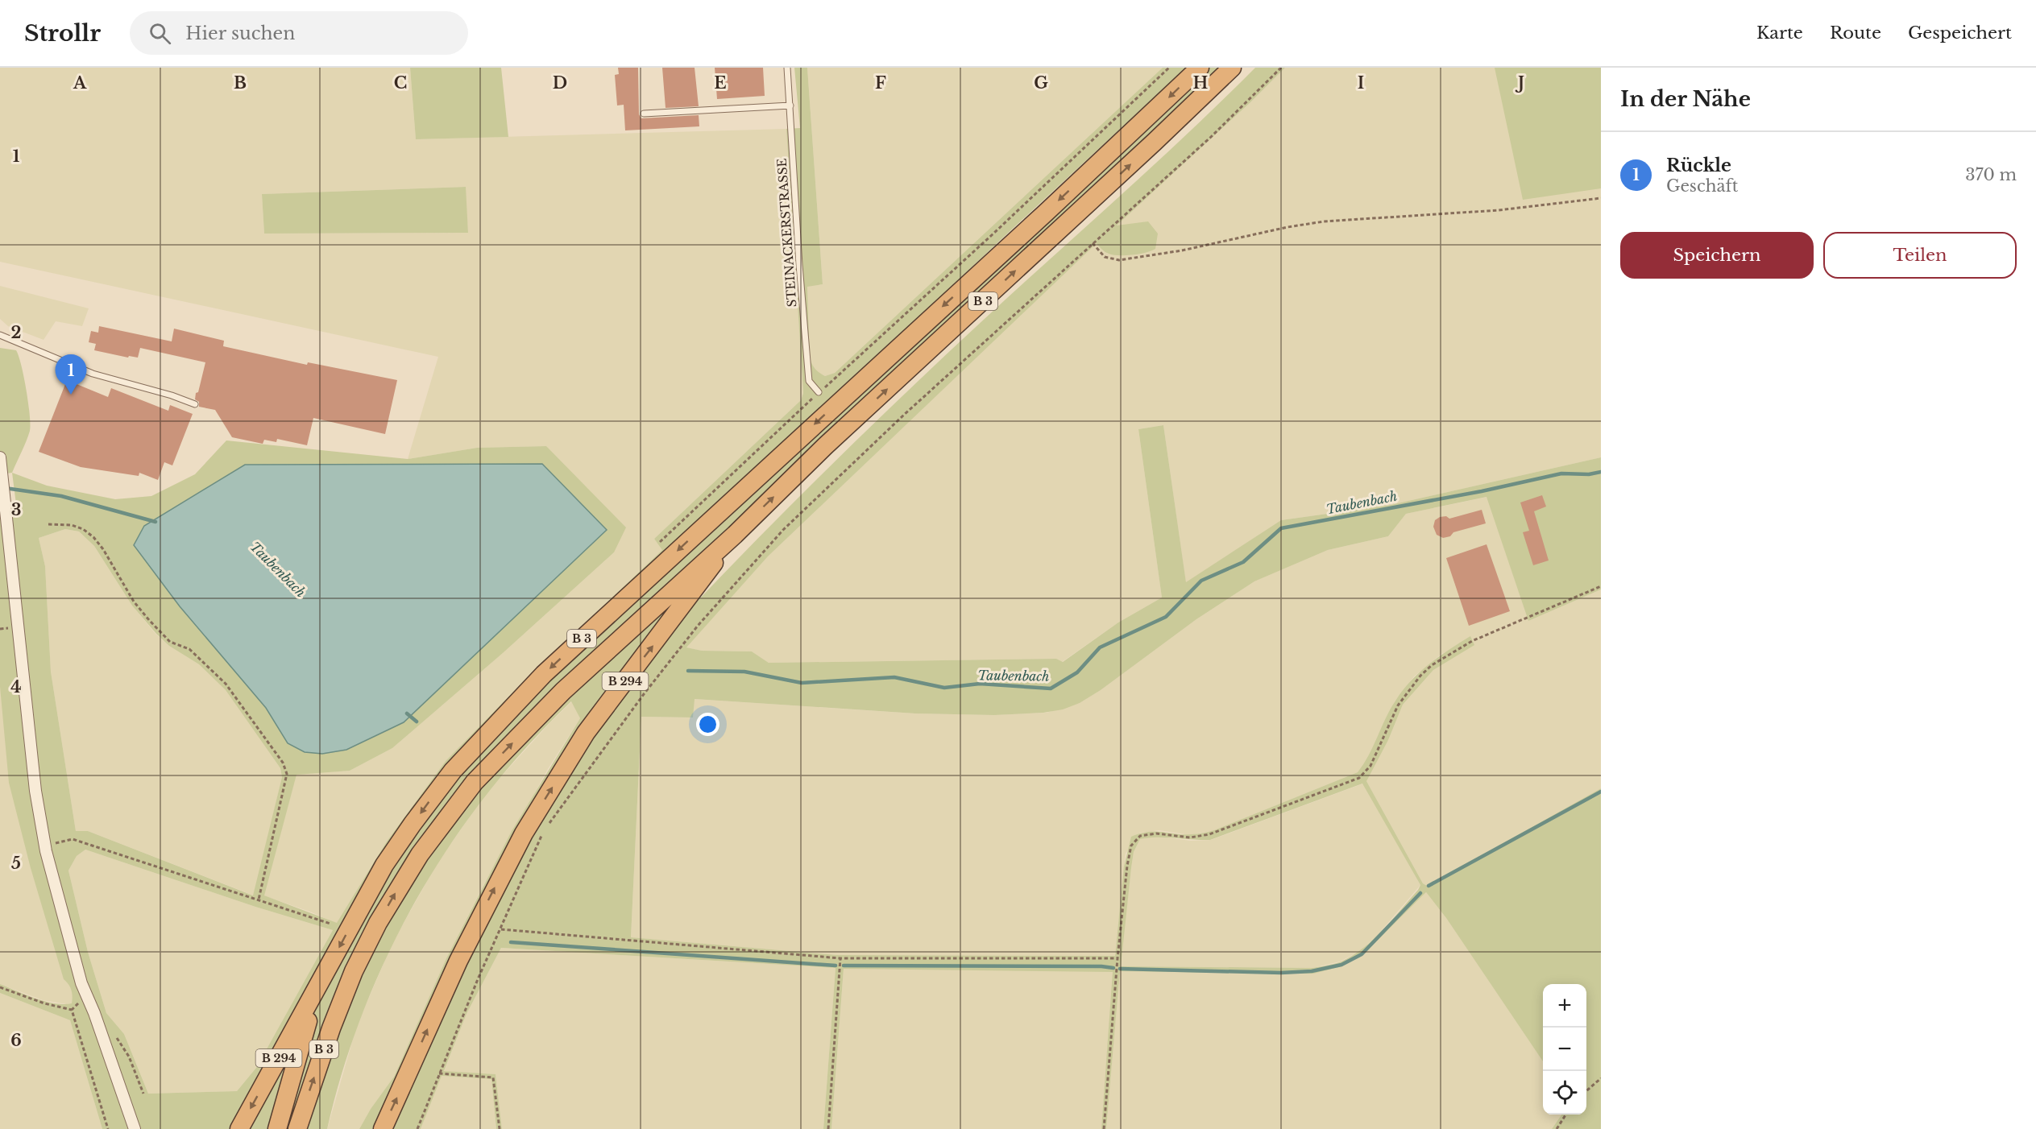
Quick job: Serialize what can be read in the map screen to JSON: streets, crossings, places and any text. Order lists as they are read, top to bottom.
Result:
{
  "streets": {
    "highway": ["B 3", "B 294"],
    "lane": ["STEINACKERSTRASSE"]
  },
  "crossings": [
    ["B 3", "B 294"]
  ],
  "water": ["Taubenbach"],
  "page": {
    "header": "Strollr",
    "search": "Hier suchen",
    "nav": ["Karte", "Route", "Gespeichert"],
    "heading": "In der Nähe",
    "list": [
      {
        "mark": "1",
        "name": "Rückle",
        "note": "Geschäft",
        "value": "370 m"
      }
    ],
    "buttons": ["Speichern", "Teilen"],
    "pins": "1",
    "map_buttons": ["+", "−"]
  },
  "grid": {
    "columns": [
      "A",
      "B",
      "C",
      "D",
      "E",
      "F",
      "G",
      "H",
      "I",
      "J"
    ],
    "rows": [
      "1",
      "2",
      "3",
      "4",
      "5",
      "6"
    ]
  }
}
